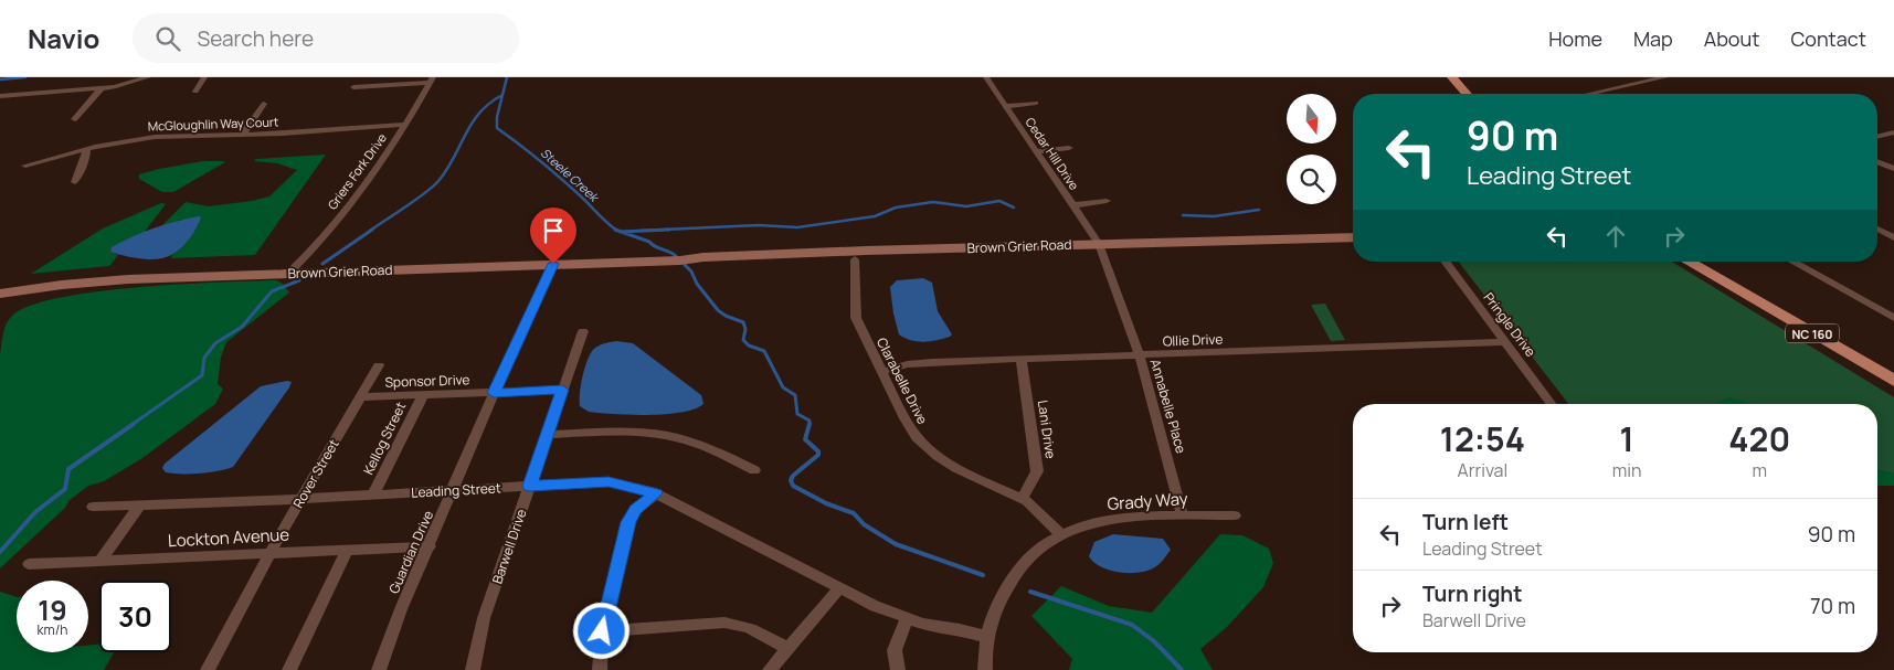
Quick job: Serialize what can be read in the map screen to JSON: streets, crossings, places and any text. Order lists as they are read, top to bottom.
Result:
{
  "streets": {
    "main road": ["Brown Grier Road", "NC 160"],
    "street": [
      "McGloughlin Way Court",
      "Cedar Hill Drive",
      "Griers Fork Drive",
      "Pringle Drive",
      "Ollie Drive",
      "Sponsor Drive",
      "Clarabelle Drive",
      "Annabelle Place",
      "Lani Drive",
      "Kellog Street",
      "Rover Street",
      "Leading Street",
      "Grady Way",
      "Lockton Avenue",
      "Barwell Drive",
      "Guardian Drive"
    ]
  },
  "crossings": [
    ["McGloughlin Way Court", "Griers Fork Drive"],
    ["Cedar Hill Drive", "Brown Grier Road"],
    ["Cedar Hill Drive", "Annabelle Place"],
    ["Griers Fork Drive", "Brown Grier Road"],
    ["Brown Grier Road", "Clarabelle Drive"],
    ["Brown Grier Road", "Annabelle Place"],
    ["Brown Grier Road", "Guardian Drive"],
    ["Pringle Drive", "Ollie Drive"],
    ["Ollie Drive", "Clarabelle Drive"],
    ["Ollie Drive", "Annabelle Place"],
    ["Ollie Drive", "Lani Drive"],
    ["Sponsor Drive", "Kellog Street"],
    ["Sponsor Drive", "Rover Street"],
    ["Sponsor Drive", "Barwell Drive"],
    ["Sponsor Drive", "Guardian Drive"],
    ["Clarabelle Drive", "Lani Drive"],
    ["Clarabelle Drive", "Grady Way"],
    ["Annabelle Place", "Grady Way"],
    ["Kellog Street", "Leading Street"],
    ["Rover Street", "Leading Street"],
    ["Rover Street", "Lockton Avenue"],
    ["Leading Street", "Grady Way"],
    ["Leading Street", "Barwell Drive"],
    ["Leading Street", "Guardian Drive"],
    ["Lockton Avenue", "Guardian Drive"]
  ],
  "water": ["Steele Creek"],
  "north": "bottom",
  "page": {
    "header": "Navio",
    "search": "Search here",
    "nav": [
      "Home",
      "Map",
      "About",
      "Contact"
    ],
    "turn": ["90 m", "Leading Street"],
    "eta": [
      "12:54",
      "Arrival",
      "1",
      "min",
      "420",
      "m"
    ],
    "list": [
      {
        "name": "Turn left",
        "note": "Leading Street",
        "value": "90 m"
      },
      {
        "name": "Turn right",
        "note": "Barwell Drive",
        "value": "70 m"
      }
    ],
    "speed": "19 km/h",
    "limit": "30"
  }
}
